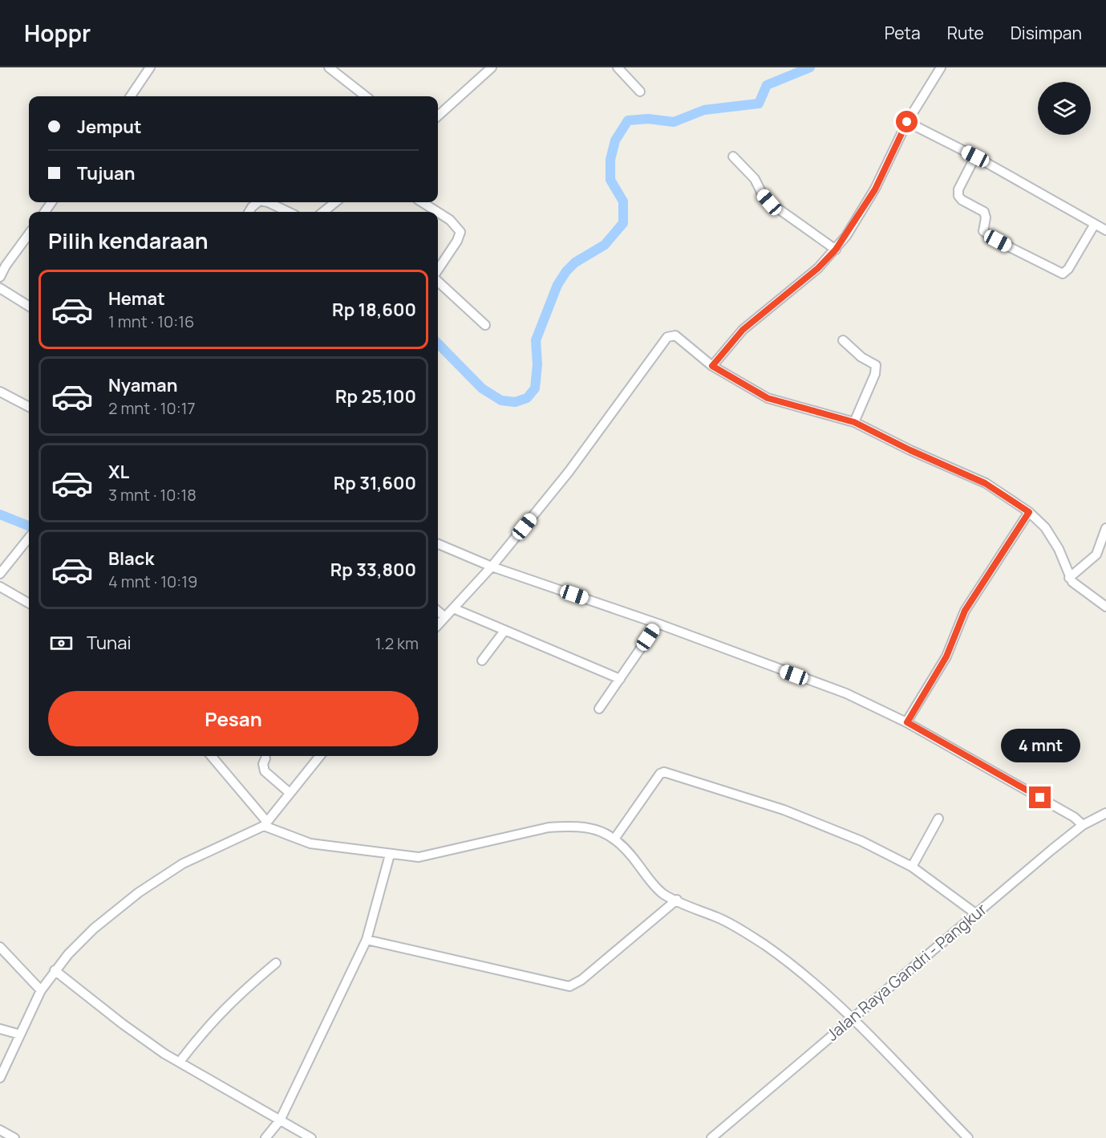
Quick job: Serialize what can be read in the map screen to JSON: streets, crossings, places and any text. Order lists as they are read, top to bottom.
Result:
{
  "streets": {
    "street": ["Jalan Raya Gandri - Pangkur"]
  },
  "page": {
    "header": "Hoppr",
    "nav": ["Peta", "Rute", "Disimpan"],
    "banner": ["Jemput", "Tujuan"],
    "heading": "Pilih kendaraan",
    "list": [
      {
        "name": "Hemat",
        "note": "1 mnt · 10:16",
        "value": "Rp 18,600"
      },
      {
        "name": "Nyaman",
        "note": "2 mnt · 10:17",
        "value": "Rp 25,100"
      },
      {
        "name": "XL",
        "note": "3 mnt · 10:18",
        "value": "Rp 31,600"
      },
      {
        "name": "Black",
        "note": "4 mnt · 10:19",
        "value": "Rp 33,800"
      }
    ],
    "pay": ["Tunai", "1.2 km"],
    "buttons": "Pesan",
    "bubble": "4 mnt"
  }
}
